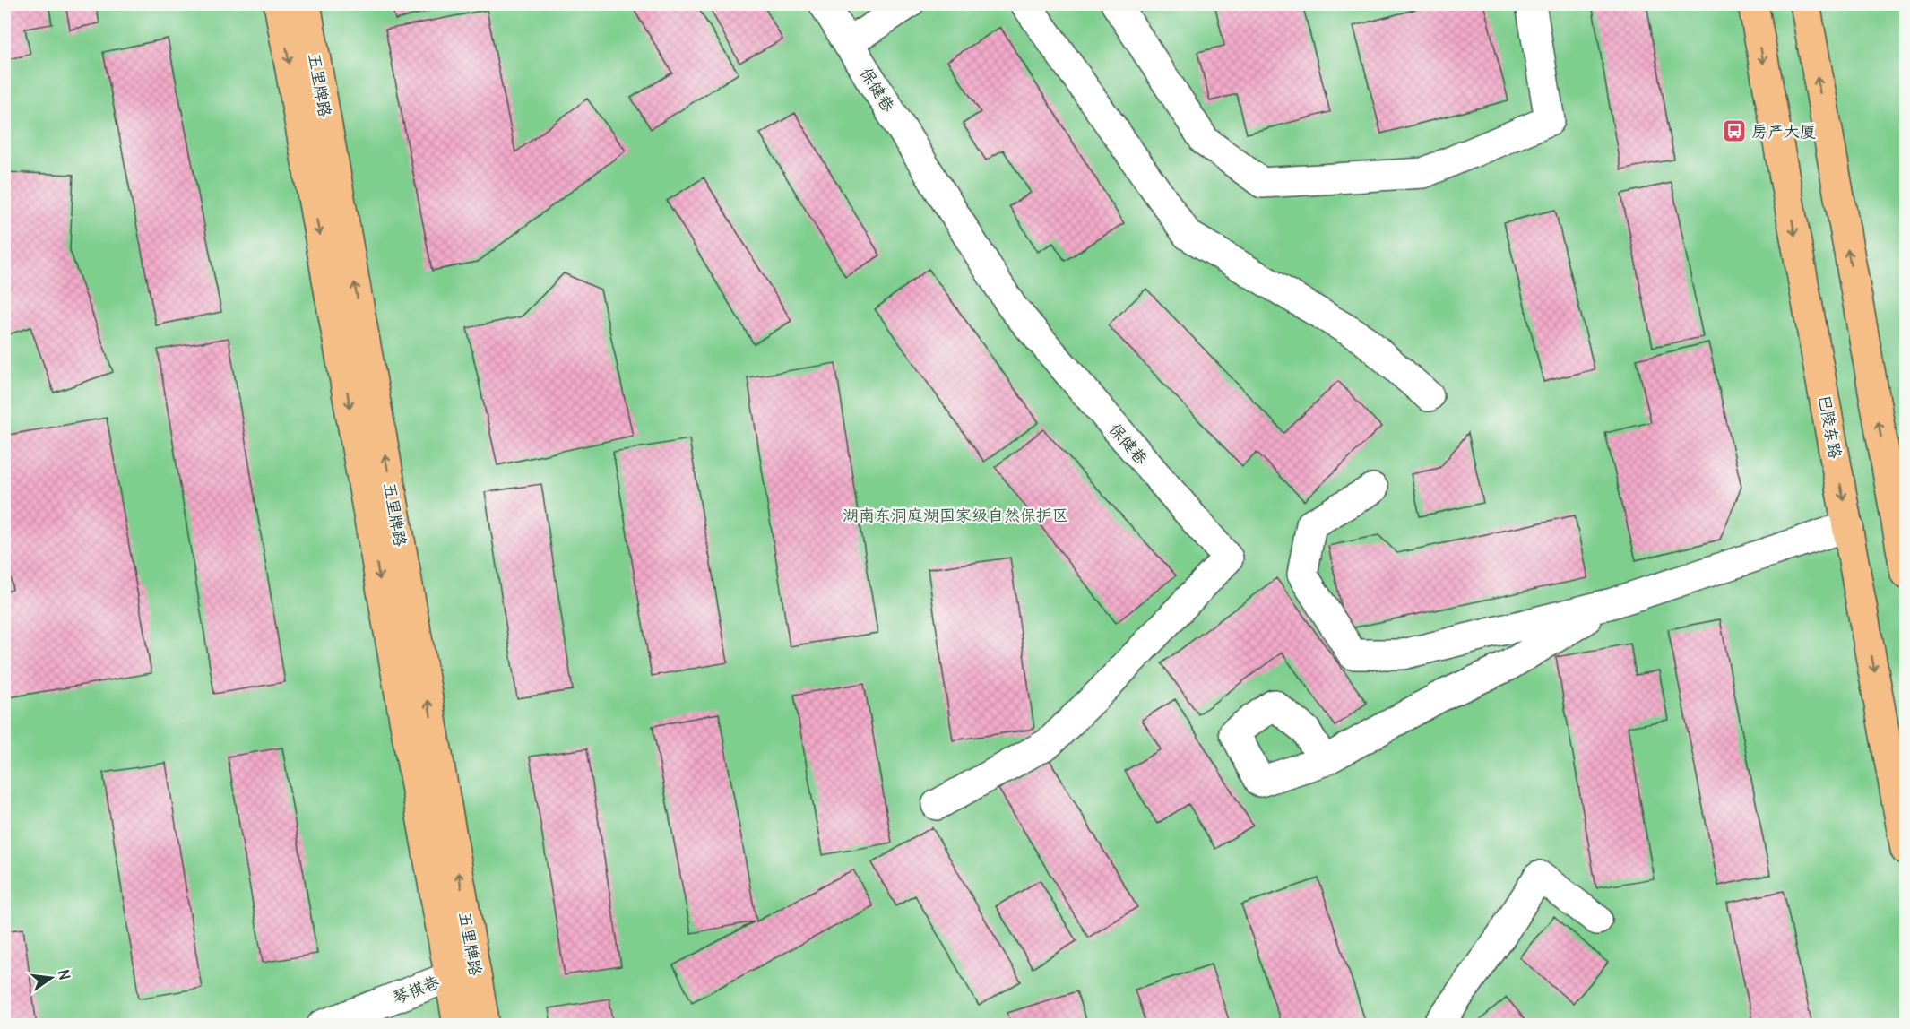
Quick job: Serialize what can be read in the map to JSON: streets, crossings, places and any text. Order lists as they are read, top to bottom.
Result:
{
  "streets": {
    "main road": ["五里牌路", "巴陵东路"],
    "street": ["保健巷", "琴棋巷"]
  },
  "crossings": [
    ["五里牌路", "琴棋巷"]
  ],
  "parks": ["湖南东洞庭湖国家级自然保护区"],
  "places": {
    "bus stop": ["房产大厦"]
  },
  "north": "right"
}
